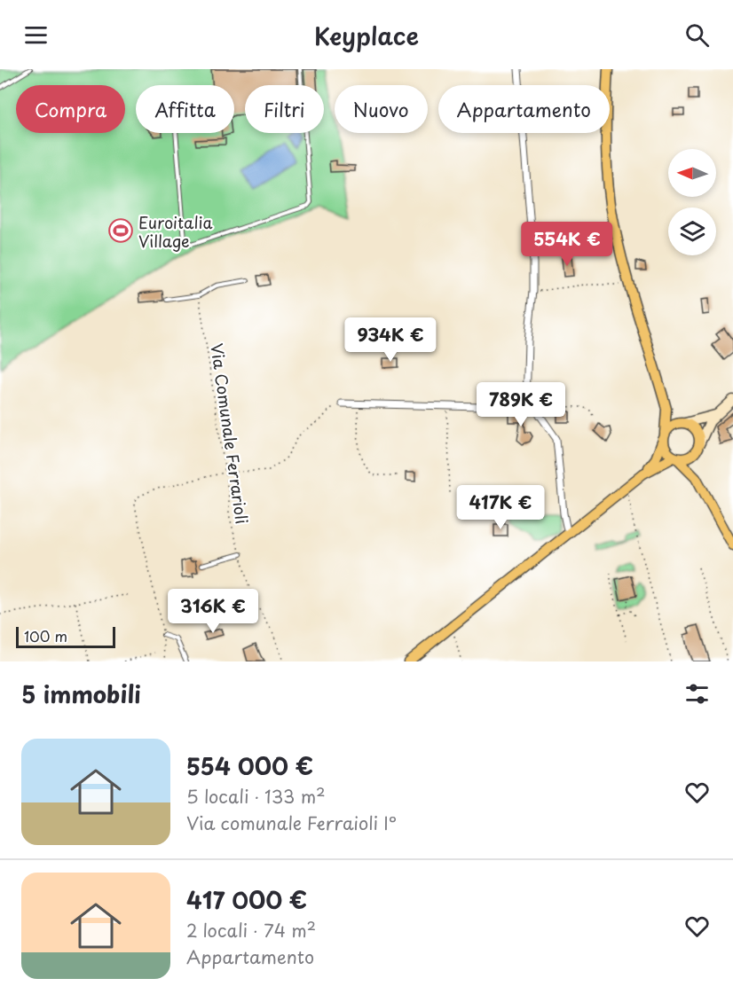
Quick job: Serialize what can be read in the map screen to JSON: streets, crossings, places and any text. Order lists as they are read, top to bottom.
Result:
{
  "streets": {
    "path": ["Via Comunale Ferrarioli"]
  },
  "places": {
    "sports": ["Euroitalia Village"]
  },
  "scale_bar": "100 m",
  "north": "left",
  "page": {
    "header": "Keyplace",
    "chip": [
      "Compra",
      "Affitta",
      "Filtri",
      "Nuovo",
      "Appartamento"
    ],
    "price": [
      "554K €",
      "934K €",
      "789K €",
      "417K €",
      "316K €"
    ],
    "scale": "100 m",
    "heading": "5 immobili",
    "list": [
      {
        "name": "554 000 €",
        "note": "5 locali · 133 m² · Via comunale Ferraioli I°"
      },
      {
        "name": "417 000 €",
        "note": "2 locali · 74 m² · Appartamento"
      }
    ]
  }
}
